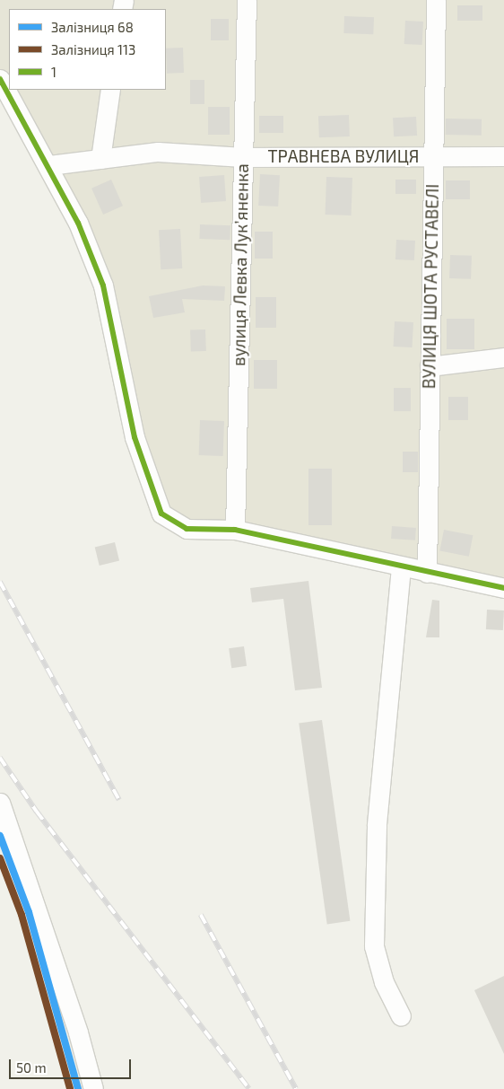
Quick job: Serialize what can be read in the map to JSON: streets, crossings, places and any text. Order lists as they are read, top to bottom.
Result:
{
  "streets": {
    "street": ["ТРАВНЕВА ВУЛИЦЯ", "вулиця Левка Лукʼяненка", "ВУЛИЦЯ ШОТА РУСТАВЕЛІ"]
  },
  "crossings": [
    ["ТРАВНЕВА ВУЛИЦЯ", "вулиця Левка Лукʼяненка"],
    ["ТРАВНЕВА ВУЛИЦЯ", "ВУЛИЦЯ ШОТА РУСТАВЕЛІ"]
  ],
  "lines": ["transit line 1", "rail line 68", "rail line 113"],
  "legend": ["Залізниця 68", "Залізниця 113", "1"],
  "scale_bar": "50 m"
}
